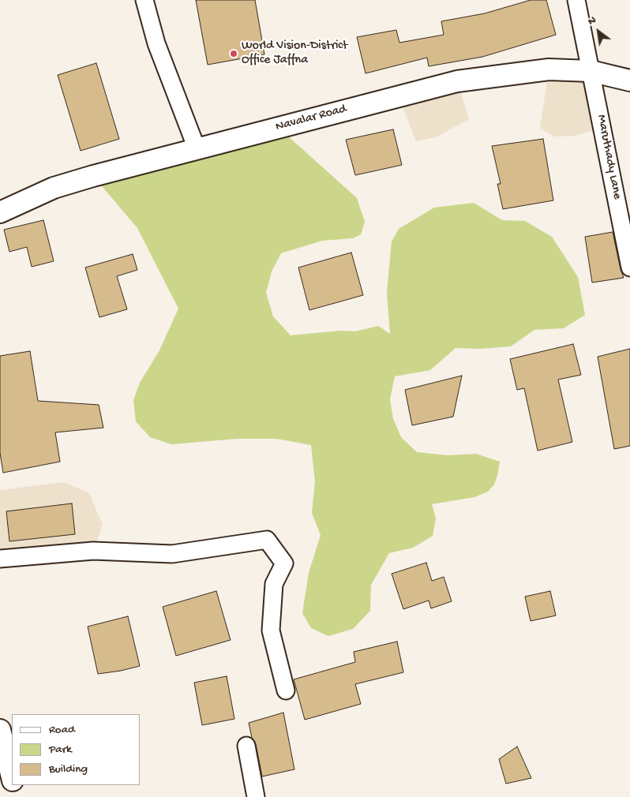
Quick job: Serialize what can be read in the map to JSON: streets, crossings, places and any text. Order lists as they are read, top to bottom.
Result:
{
  "streets": {
    "street": ["Navalar Road", "Maruthady Lane"]
  },
  "crossings": [
    ["Navalar Road", "Maruthady Lane"]
  ],
  "places": ["World Vision-District Office Jaffna"],
  "legend": ["Road", "Park", "Building"],
  "north": "top left"
}
